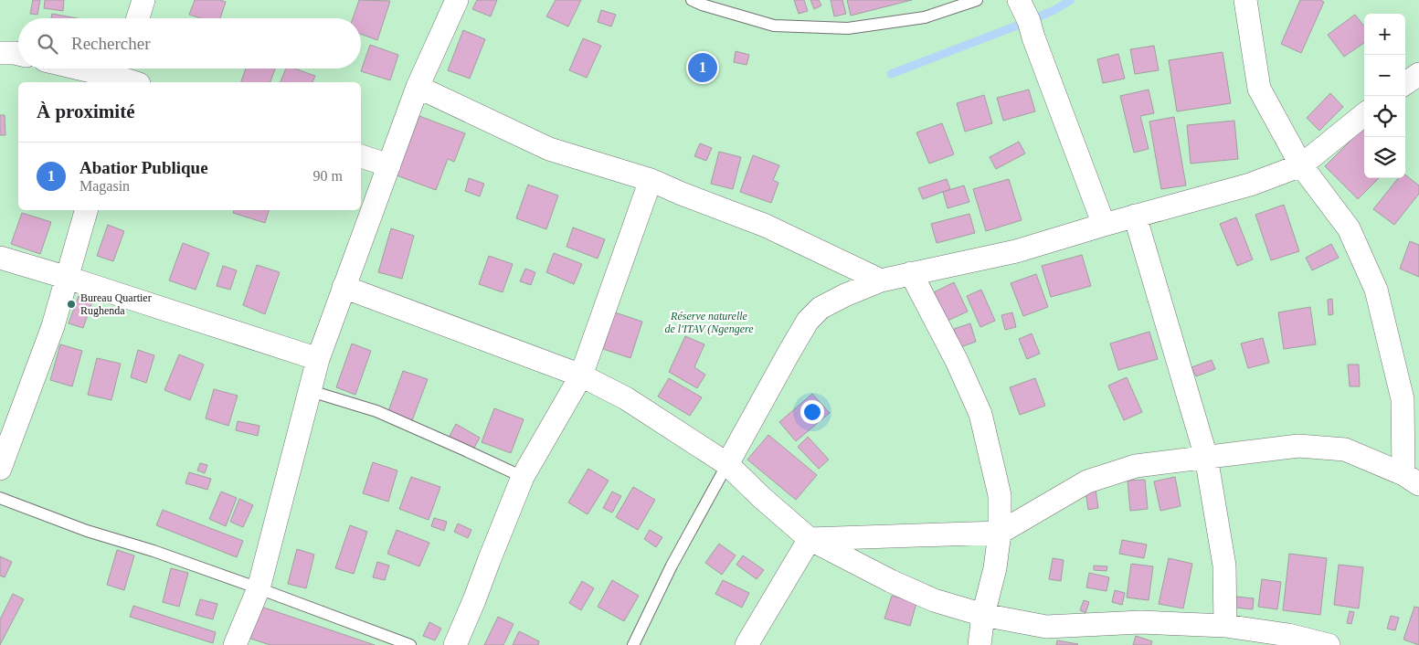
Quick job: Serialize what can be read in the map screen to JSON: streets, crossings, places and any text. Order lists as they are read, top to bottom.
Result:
{
  "parks": ["Réserve naturelle de l'ITAV (Ngengere"],
  "places": ["Bureau Quartier Rughenda"],
  "page": {
    "map_buttons": ["+", "−"],
    "search": "Rechercher",
    "pins": "1",
    "heading": "À proximité",
    "list": [
      {
        "mark": "1",
        "name": "Abatior Publique",
        "note": "Magasin",
        "value": "90 m"
      }
    ]
  }
}
